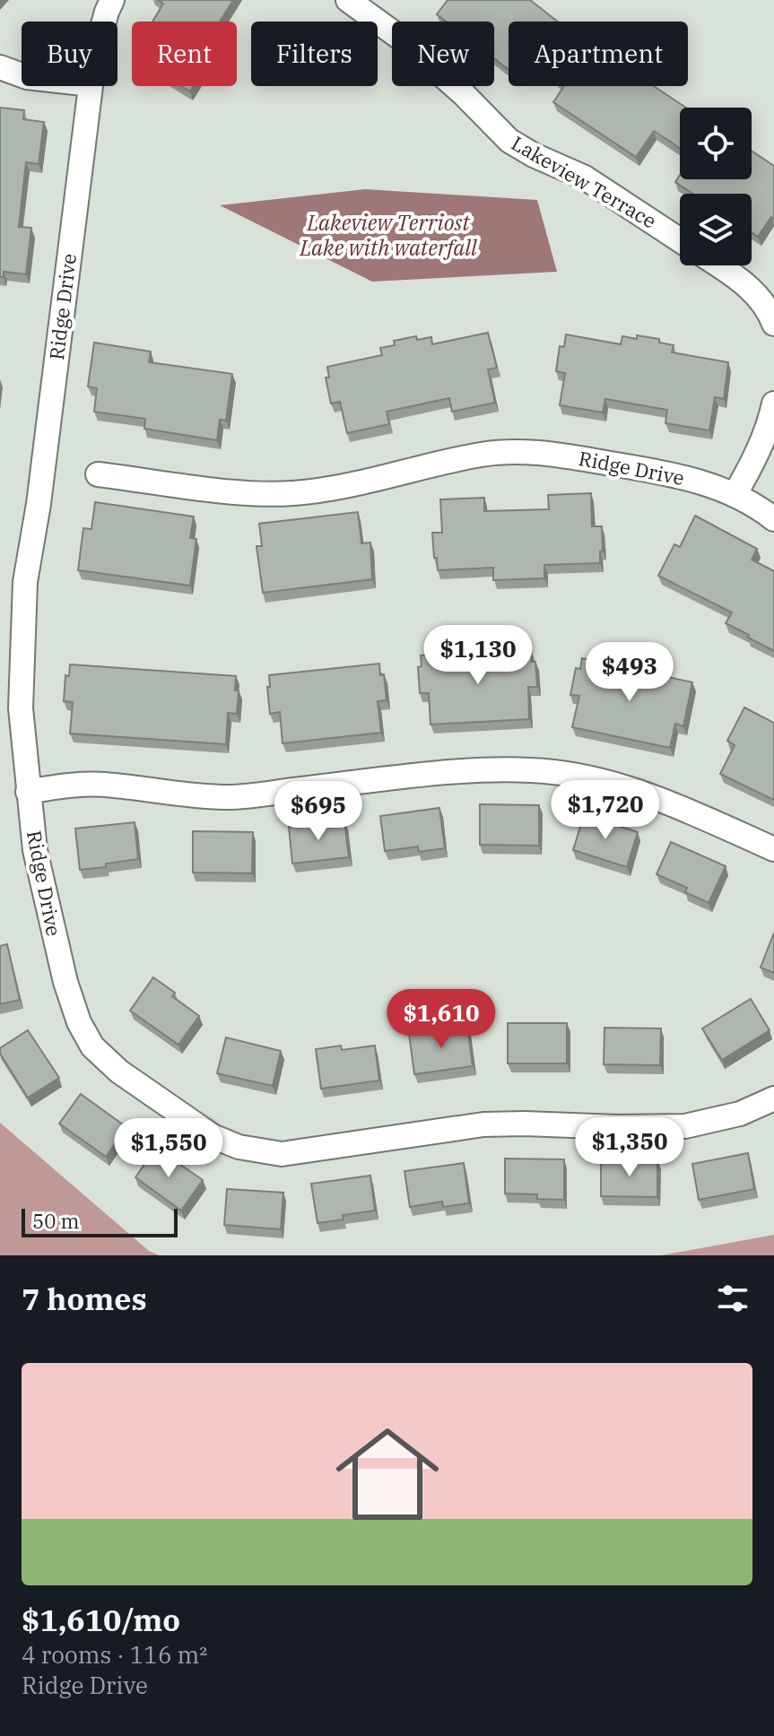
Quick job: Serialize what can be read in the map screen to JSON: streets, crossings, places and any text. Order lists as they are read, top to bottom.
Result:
{
  "streets": {
    "street": ["Lakeview Terrace", "Ridge Drive"]
  },
  "water": ["Lakeview Terriost Lake with waterfall"],
  "scale_bar": "50 m",
  "page": {
    "chip": [
      "Buy",
      "Rent",
      "Filters",
      "New",
      "Apartment"
    ],
    "price": [
      "$1,130",
      "$493",
      "$1,720",
      "$695",
      "$1,610",
      "$1,350",
      "$1,550"
    ],
    "scale": "50 m",
    "heading": "7 homes",
    "list": [
      {
        "name": "$1,610/mo",
        "note": "4 rooms · 116 m² · Ridge Drive"
      }
    ]
  }
}
